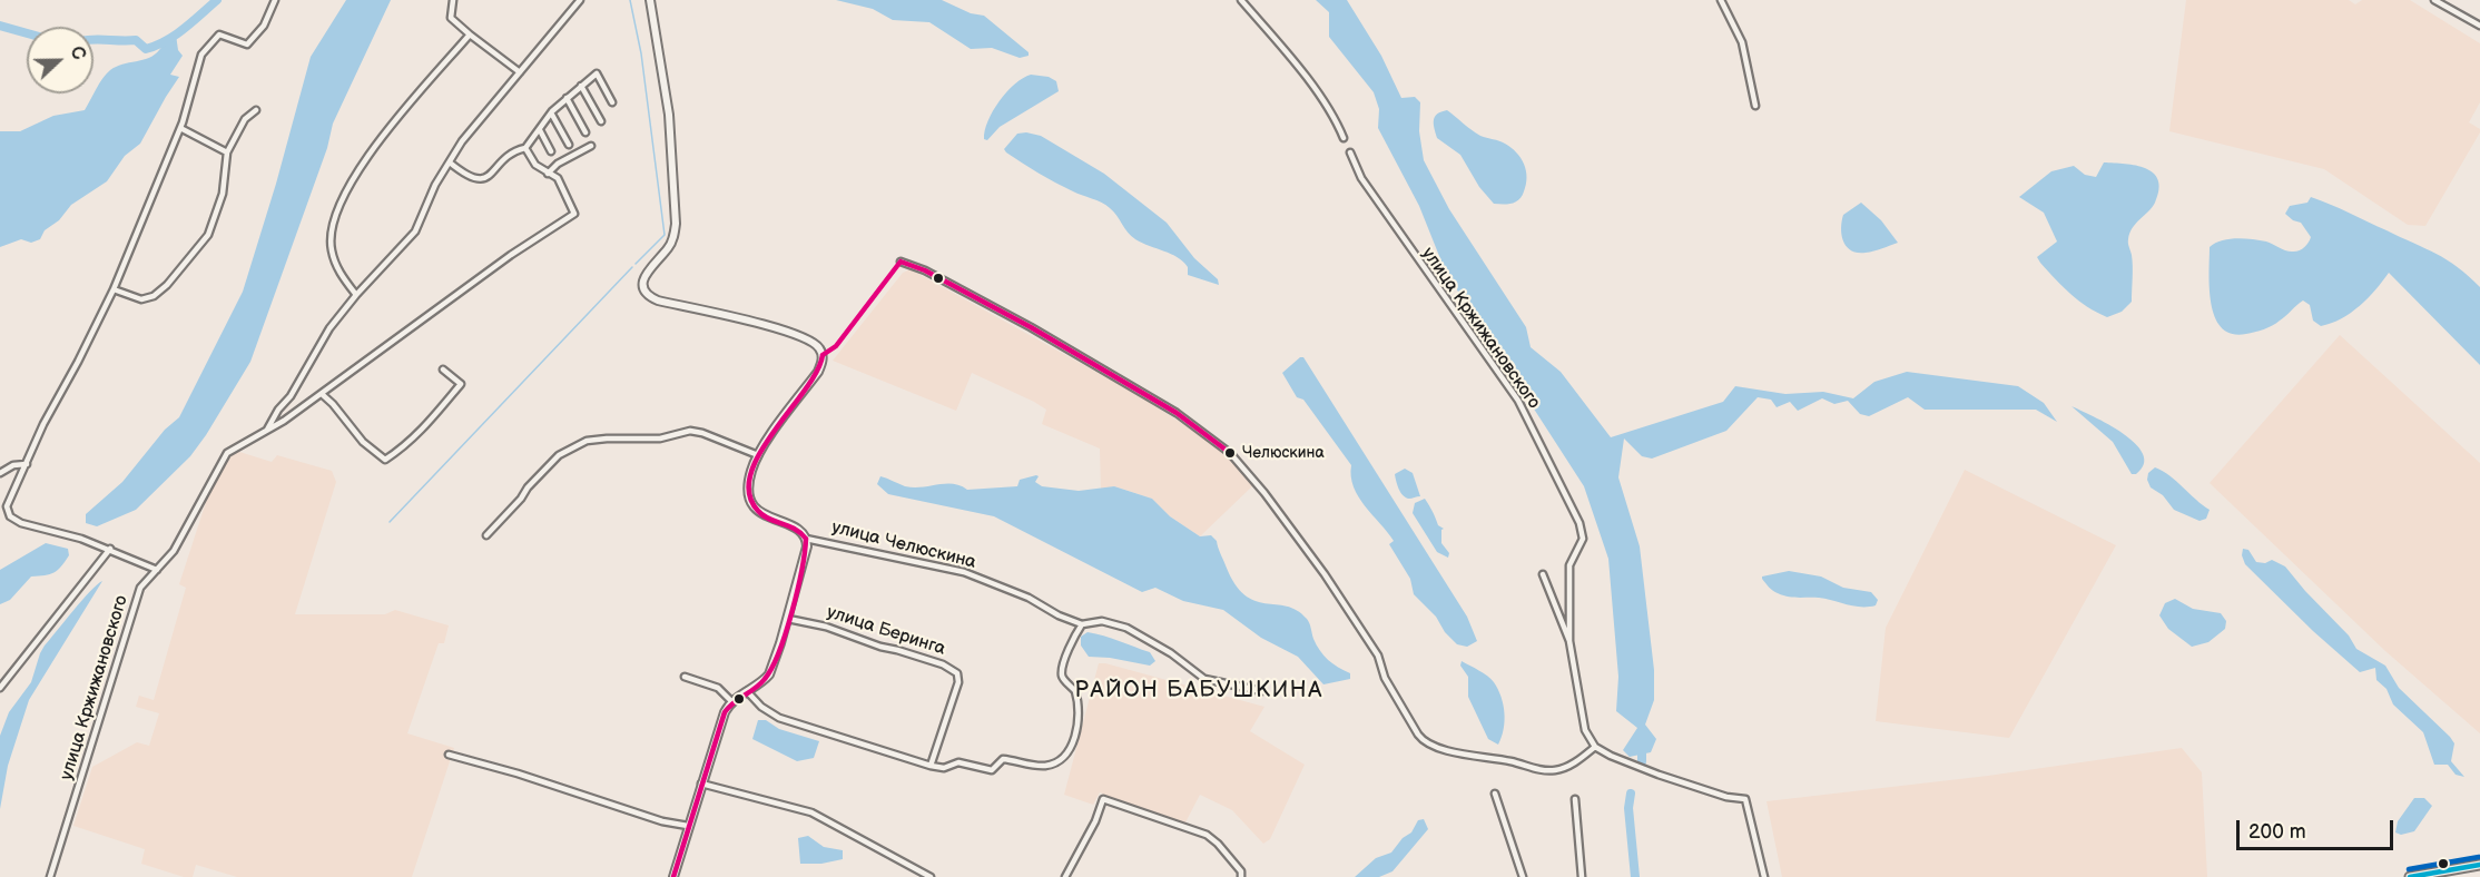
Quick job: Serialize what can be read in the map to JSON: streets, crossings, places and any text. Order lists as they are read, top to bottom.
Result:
{
  "streets": {
    "street": ["улица Кржижановского", "улица Челюскина", "улица Беринга"]
  },
  "districts": ["РАЙОН БАБУШКИНА"],
  "places": ["Челюскина"],
  "scale_bar": "200 m",
  "north": "right"
}
